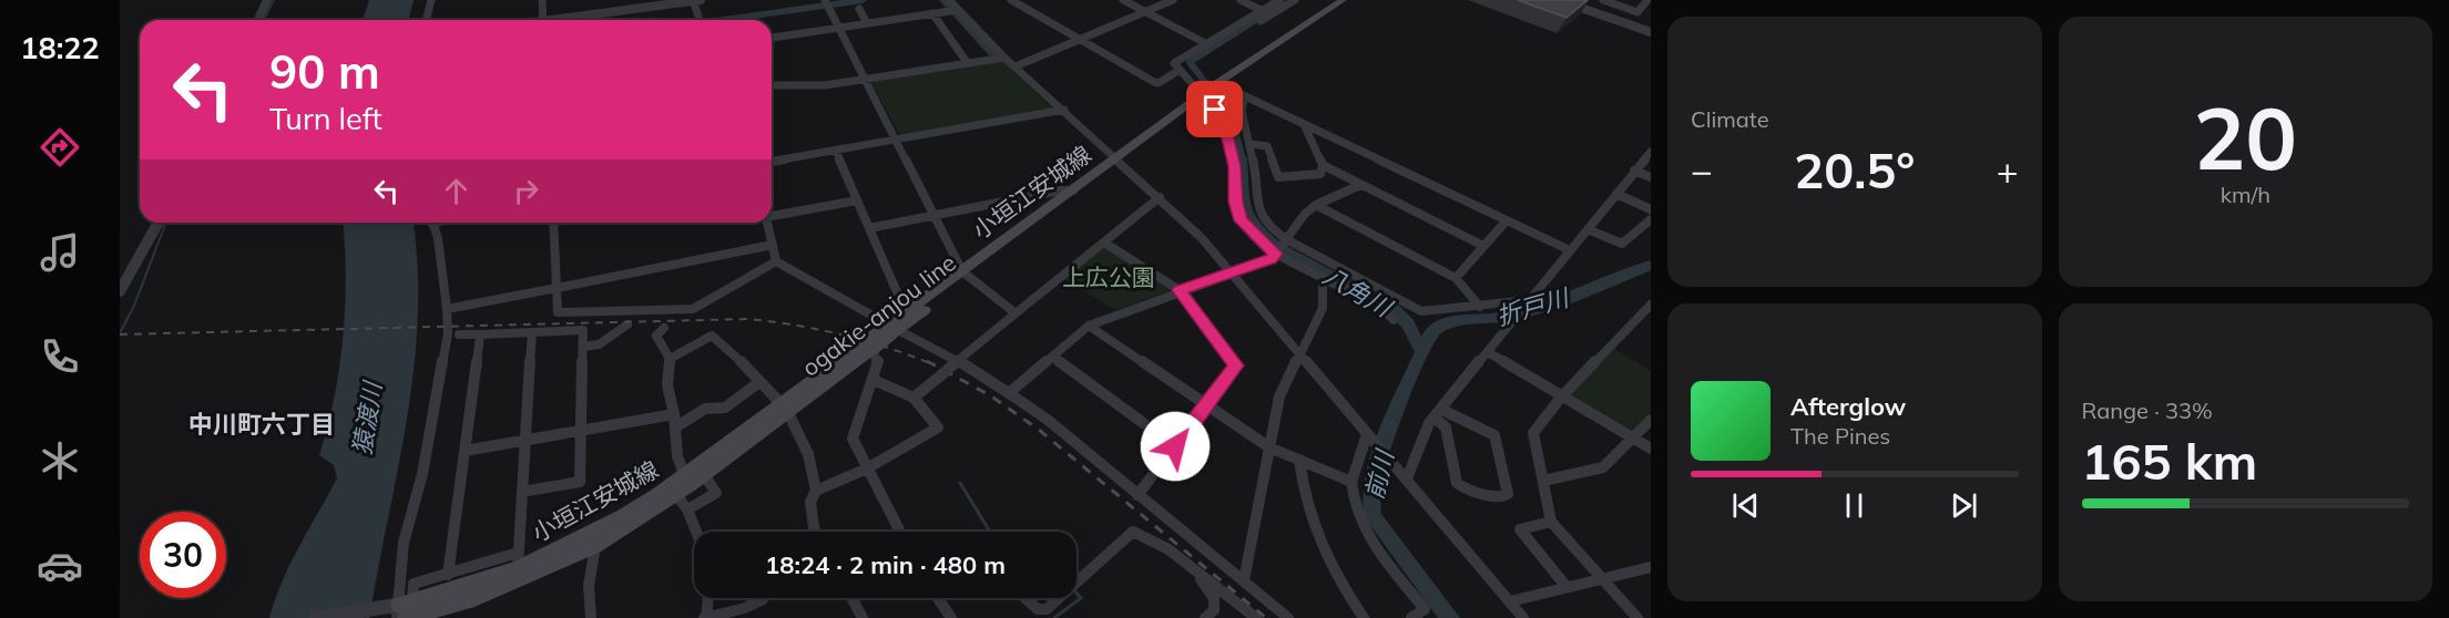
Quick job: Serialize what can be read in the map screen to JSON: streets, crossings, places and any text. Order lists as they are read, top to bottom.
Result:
{
  "streets": {
    "main road": ["小垣江安城線", "ogakie-anjou line"]
  },
  "crossings": [
    ["小垣江安城線", "ogakie-anjou line"]
  ],
  "districts": ["中川町六丁目"],
  "water": [
    "八角川",
    "折戸川",
    "猿渡川",
    "前川"
  ],
  "parks": ["上広公園"],
  "page": {
    "tabs": "18:22",
    "tile": [
      "Climate",
      ["20", "km/h"],
      ["Range · 33%", "165 km"]
    ],
    "turn": ["90 m", "Turn left"],
    "heat": ["−", "20.5°", "+"],
    "song": ["Afterglow", "The Pines"],
    "limit": "30",
    "trip": "18:24 · 2 min · 480 m"
  }
}
